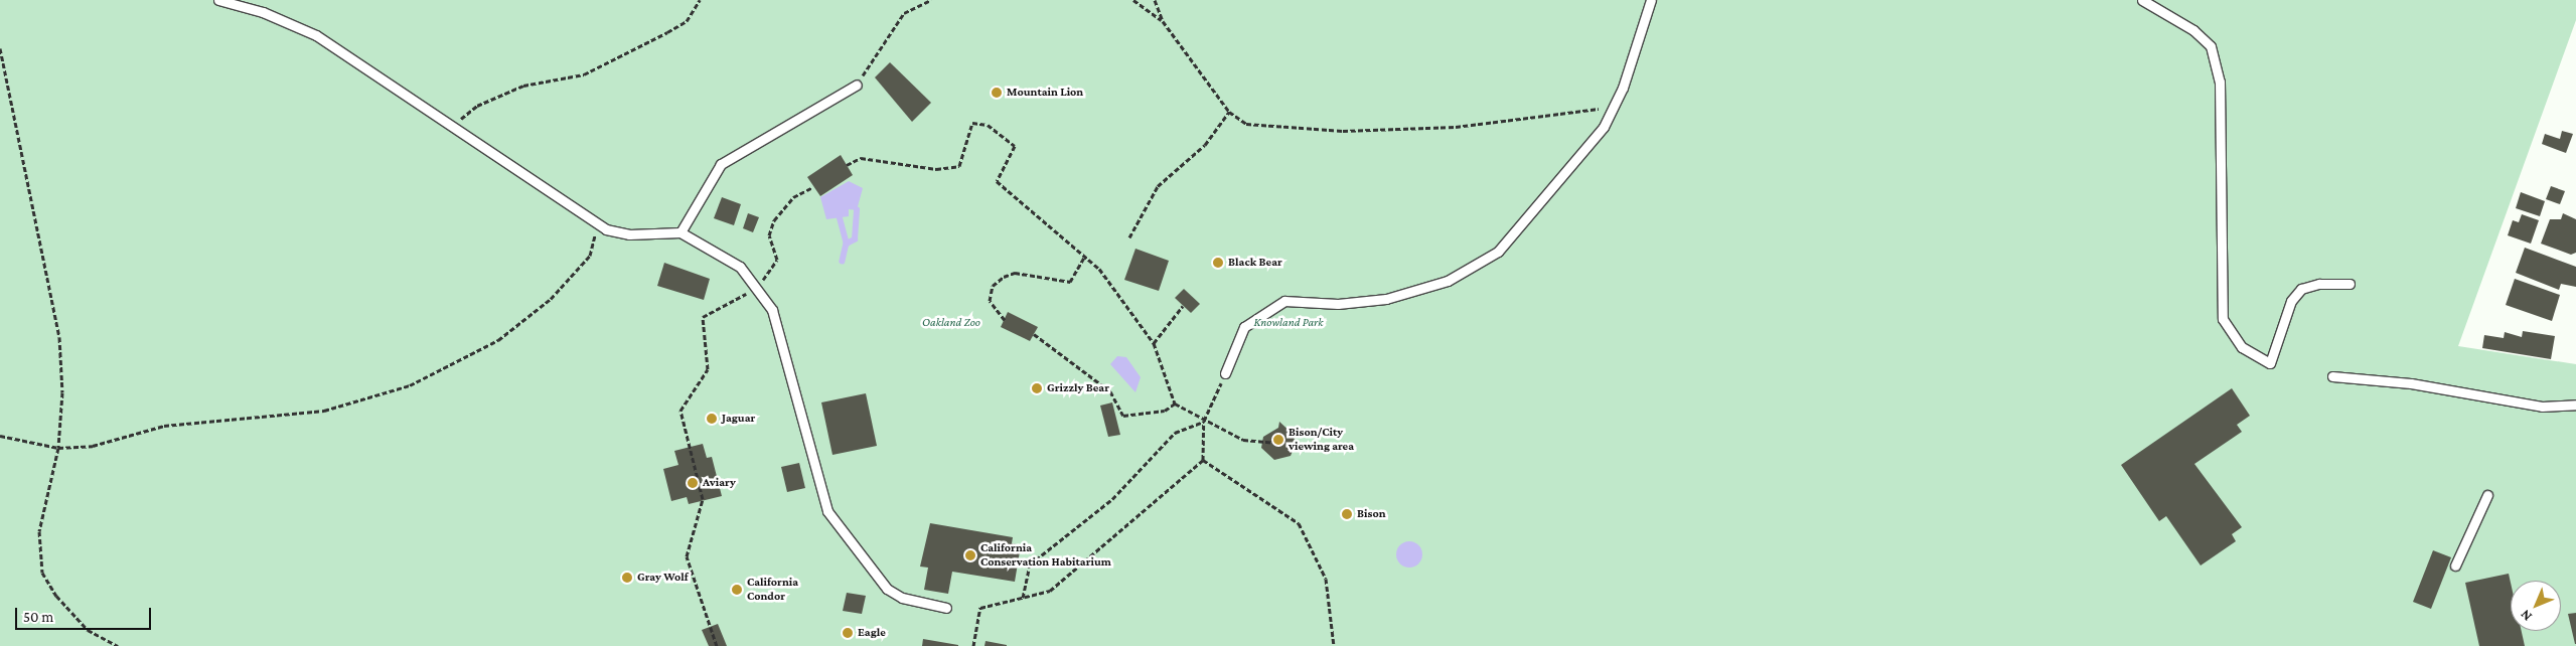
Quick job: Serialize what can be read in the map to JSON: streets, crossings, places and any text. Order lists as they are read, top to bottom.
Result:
{
  "parks": ["Oakland Zoo", "Knowland Park"],
  "places": [
    "Mountain Lion",
    "Black Bear",
    "Grizzly Bear",
    "Jaguar",
    "Bison/City viewing area",
    "Aviary",
    "Bison",
    "California Conservation Habitarium",
    "Gray Wolf",
    "California Condor",
    "Eagle"
  ],
  "scale_bar": "50 m",
  "north": "bottom left"
}
